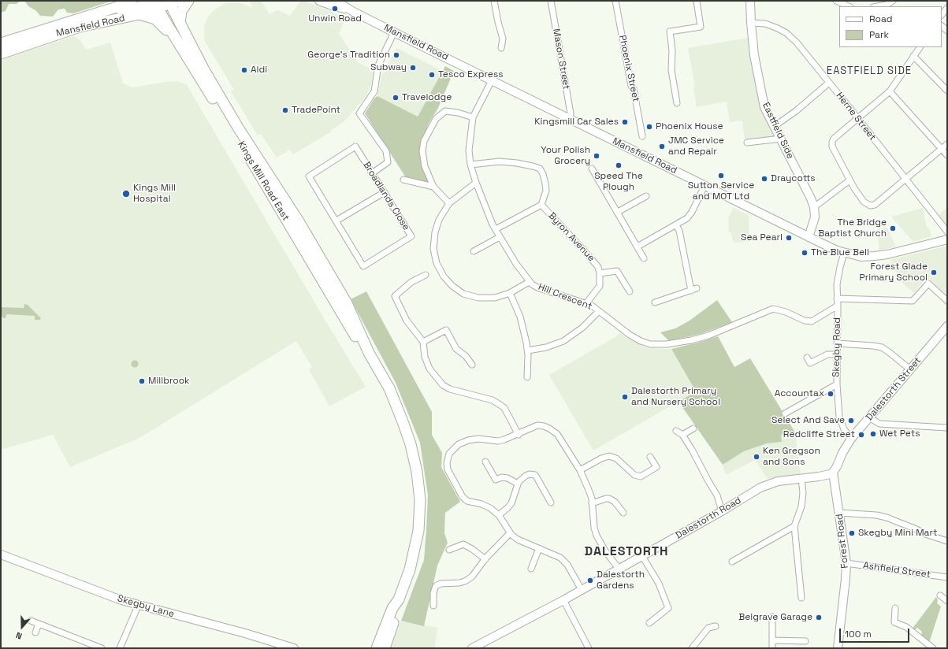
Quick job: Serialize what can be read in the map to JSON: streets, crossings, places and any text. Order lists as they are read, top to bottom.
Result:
{
  "streets": {
    "highway": ["Mansfield Road", "Kings Mill Road East"],
    "street": [
      "Mason Street",
      "Phoenix Street",
      "Herne Street",
      "Eastfield Side",
      "Broadlands Close",
      "Byron Avenue",
      "Hill Crescent",
      "Skegby Road",
      "Dalestorth Street",
      "Dalestorth Road",
      "Forest Road",
      "Ashfield Street",
      "Skegby Lane"
    ]
  },
  "crossings": [
    ["Mansfield Road", "Mason Street"],
    ["Mansfield Road", "Eastfield Side"],
    ["Mansfield Road", "Kings Mill Road East"],
    ["Mansfield Road", "Hill Crescent"],
    ["Mansfield Road", "Skegby Road"],
    ["Herne Street", "Eastfield Side"],
    ["Hill Crescent", "Skegby Road"],
    ["Skegby Road", "Dalestorth Street"],
    ["Dalestorth Street", "Dalestorth Road"],
    ["Dalestorth Street", "Forest Road"],
    ["Dalestorth Road", "Forest Road"],
    ["Forest Road", "Ashfield Street"]
  ],
  "districts": ["EASTFIELD SIDE", "DALESTORTH"],
  "places": [
    "Unwin Road",
    "George's Tradition",
    "Subway",
    "Aldi",
    "Tesco Express",
    "Travelodge",
    "TradePoint",
    "Kingsmill Car Sales",
    "Phoenix House",
    "JMC Service and Repair",
    "Your Polish Grocery",
    "Speed The Plough",
    "Sutton Service and MOT Ltd",
    "Draycotts",
    "Kings Mill Hospital",
    "The Bridge Baptist Church",
    "Sea Pearl",
    "The Blue Bell",
    "Forest Glade Primary School",
    "Millbrook",
    "Accountax",
    "Dalestorth Primary and Nursery School",
    "Select And Save",
    "Wet Pets",
    "Redcliffe Street",
    "Ken Gregson and Sons",
    "Skegby Mini Mart",
    "Dalestorth Gardens",
    "Belgrave Garage"
  ],
  "legend": ["Road", "Park"],
  "scale_bar": "100 m",
  "north": "bottom"
}
